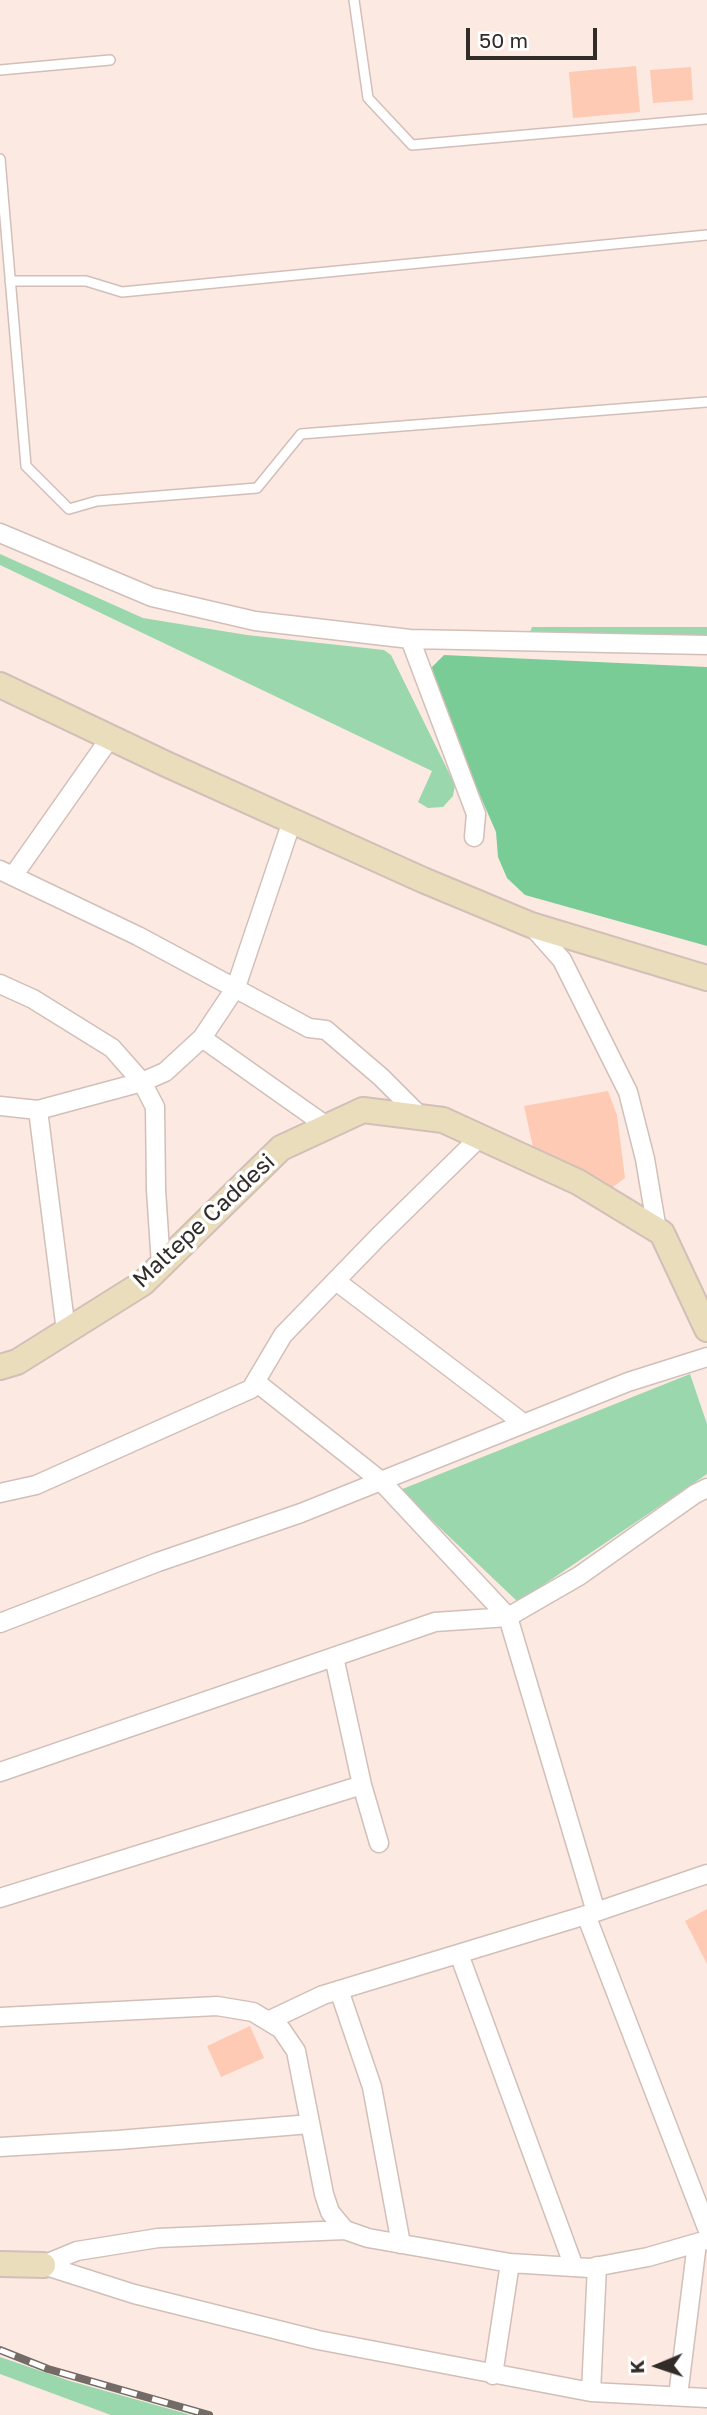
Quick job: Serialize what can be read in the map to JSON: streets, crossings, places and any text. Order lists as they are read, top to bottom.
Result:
{
  "streets": {
    "street": ["Maltepe Caddesi"]
  },
  "scale_bar": "50 m",
  "north": "left"
}
